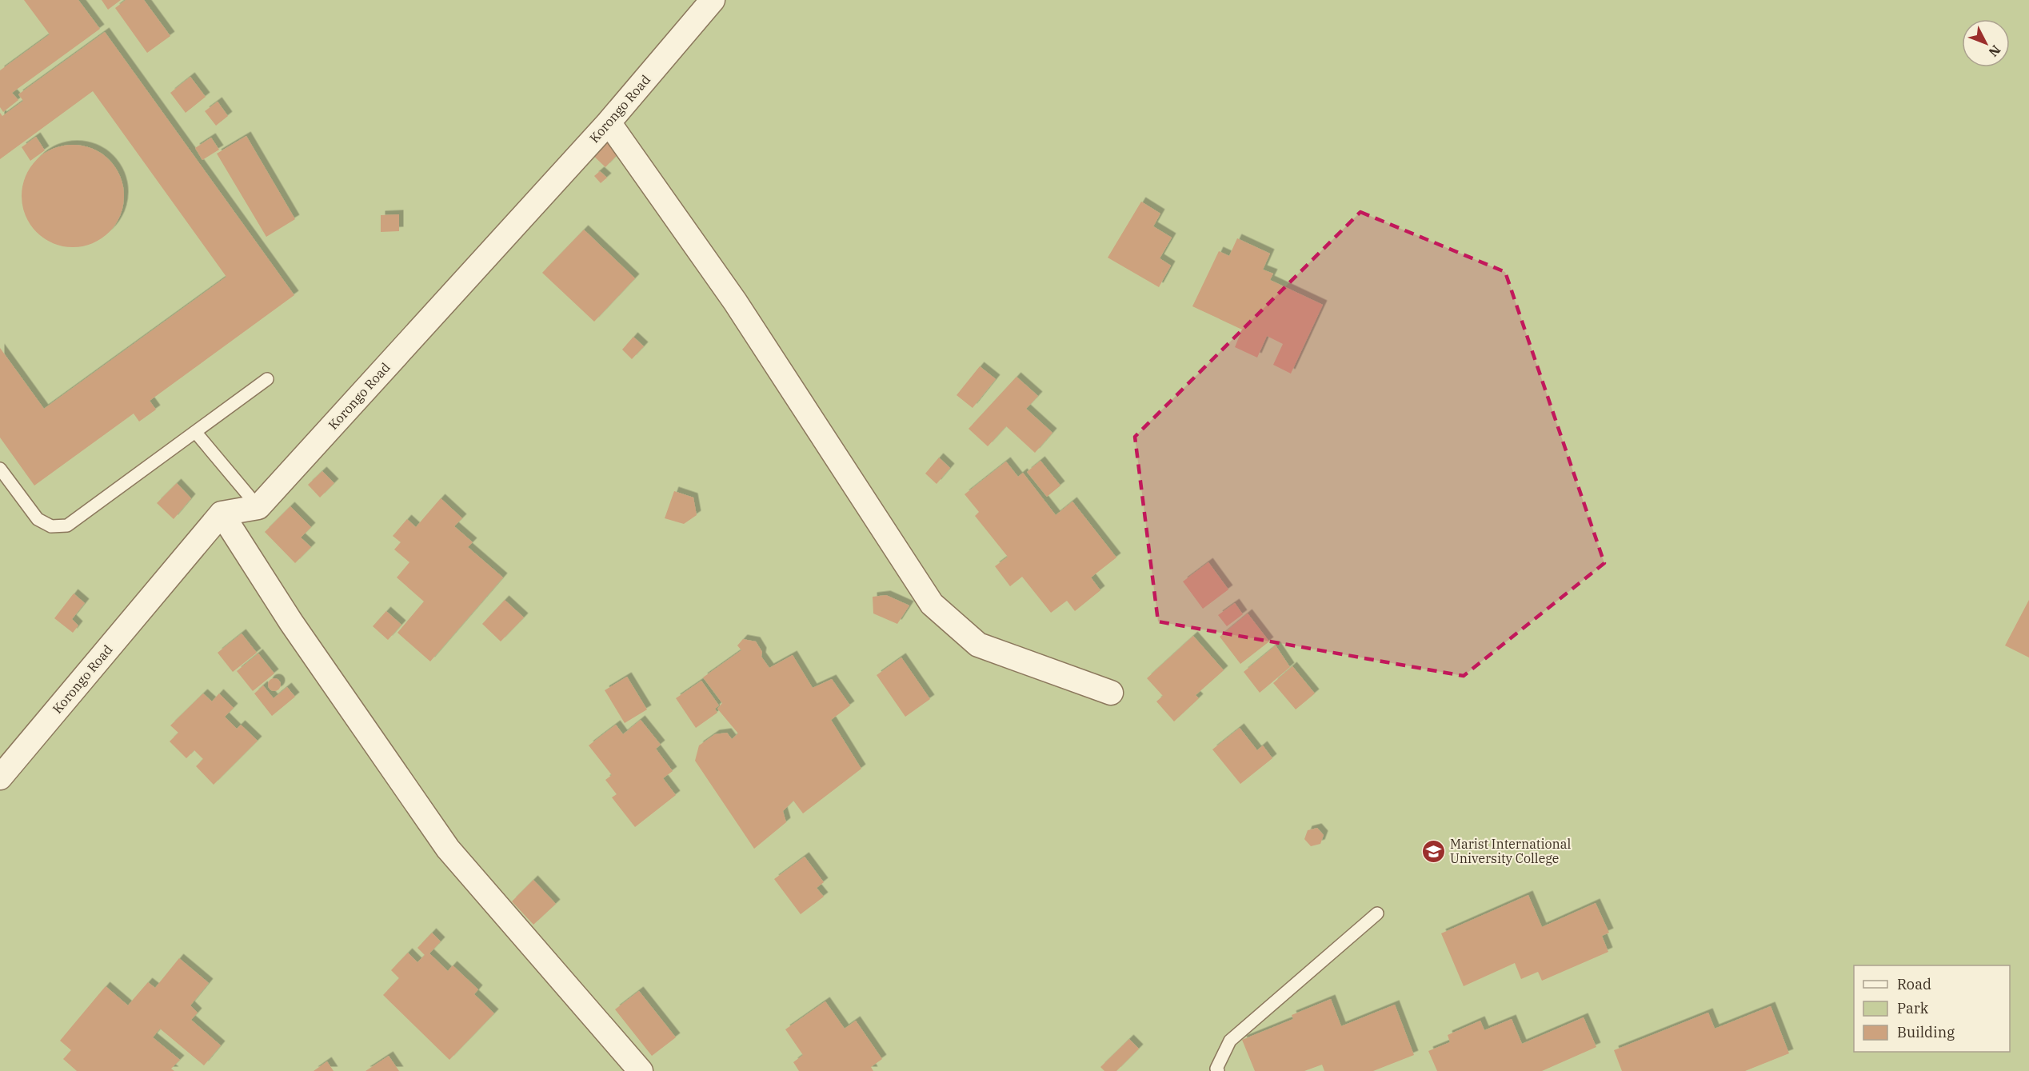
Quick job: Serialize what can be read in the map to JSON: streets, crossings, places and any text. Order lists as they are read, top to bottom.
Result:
{
  "streets": {
    "street": ["Korongo Road"]
  },
  "places": {
    "school or university": ["Marist International University College"]
  },
  "legend": ["Road", "Park", "Building"],
  "north": "bottom right"
}
